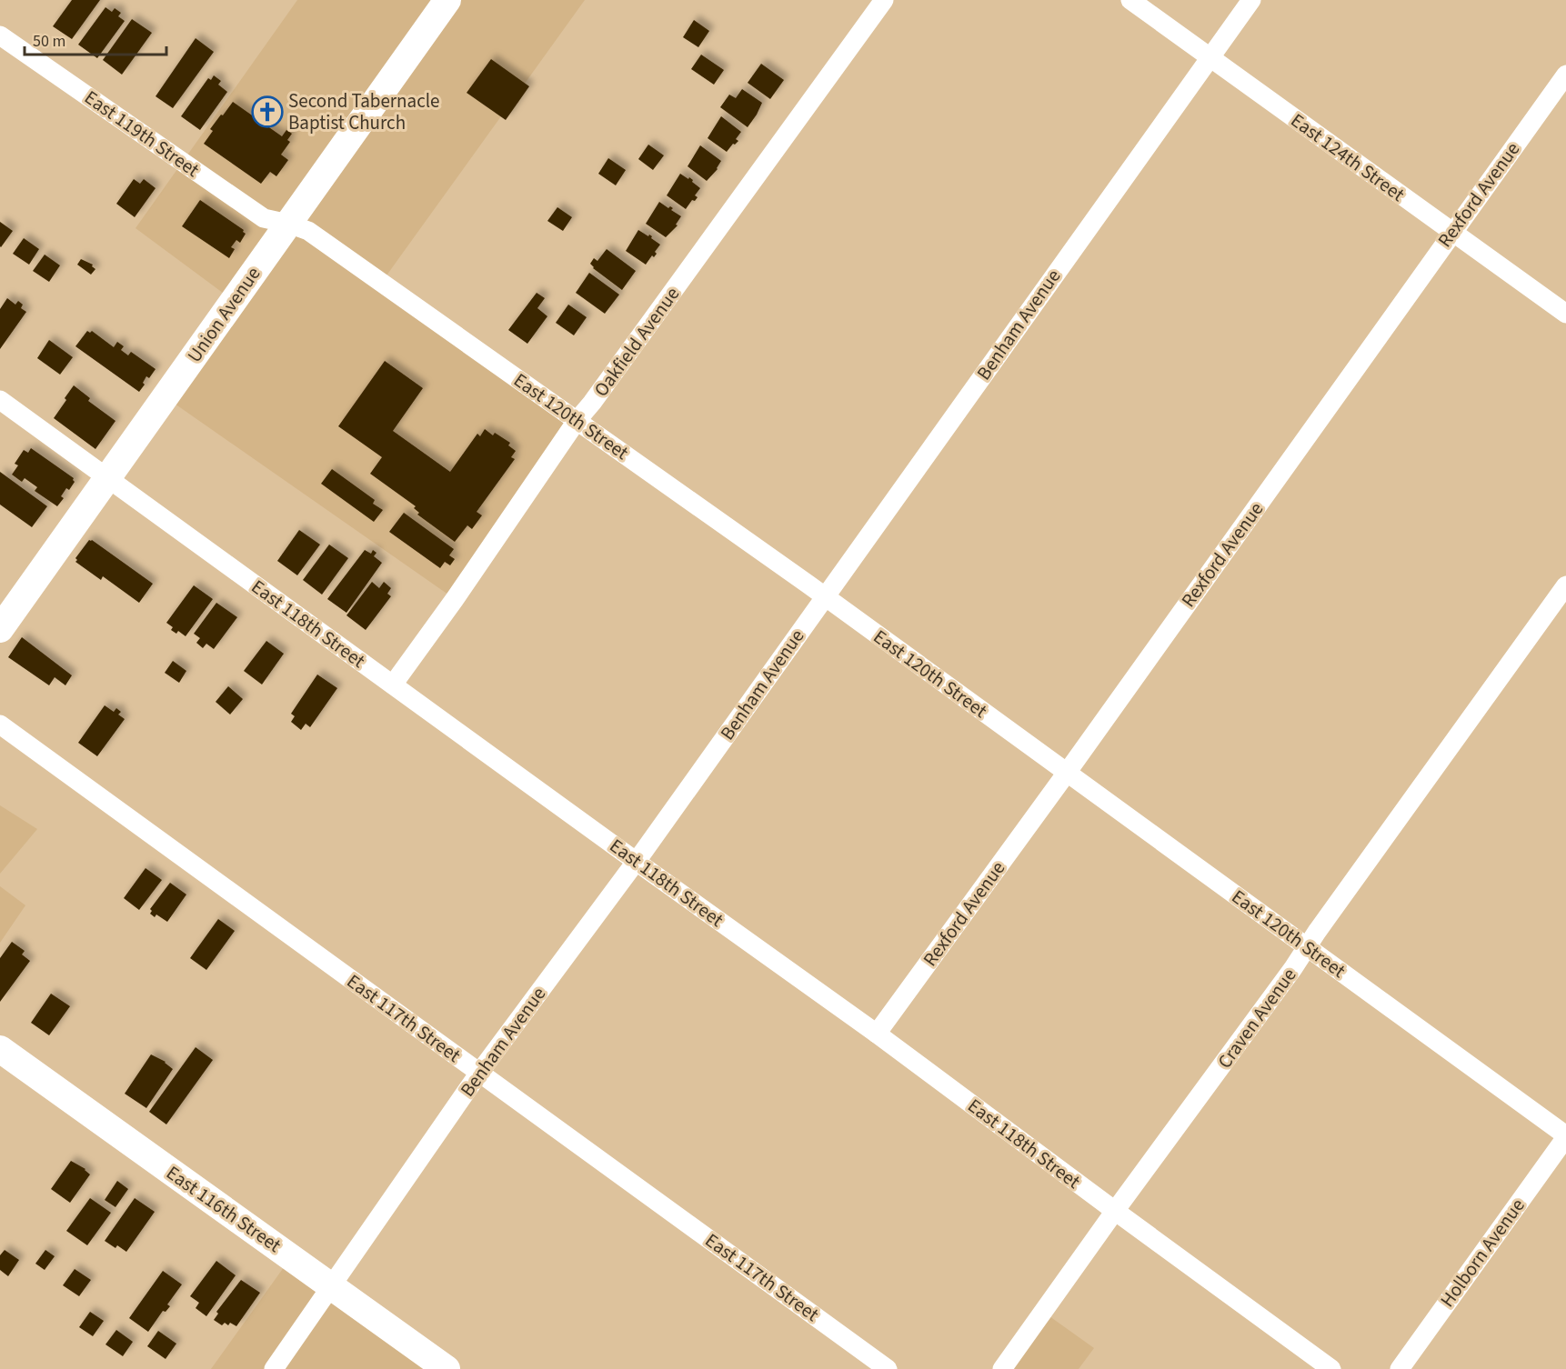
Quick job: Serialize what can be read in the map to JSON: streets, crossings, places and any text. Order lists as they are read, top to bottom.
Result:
{
  "streets": {
    "main road": ["Union Avenue", "East 116th Street"],
    "street": [
      "East 119th Street",
      "East 124th Street",
      "Rexford Avenue",
      "Benham Avenue",
      "Oakfield Avenue",
      "East 120th Street",
      "East 118th Street",
      "East 117th Street",
      "Craven Avenue",
      "Holborn Avenue"
    ]
  },
  "crossings": [
    ["East 119th Street", "Union Avenue"],
    ["East 119th Street", "East 120th Street"],
    ["East 124th Street", "Rexford Avenue"],
    ["East 124th Street", "Benham Avenue"],
    ["Rexford Avenue", "East 120th Street"],
    ["Rexford Avenue", "East 118th Street"],
    ["Union Avenue", "East 120th Street"],
    ["Union Avenue", "East 118th Street"],
    ["Benham Avenue", "East 120th Street"],
    ["Benham Avenue", "East 118th Street"],
    ["Benham Avenue", "East 117th Street"],
    ["Benham Avenue", "East 116th Street"],
    ["Oakfield Avenue", "East 120th Street"],
    ["Oakfield Avenue", "East 118th Street"],
    ["East 120th Street", "Craven Avenue"],
    ["East 120th Street", "Holborn Avenue"],
    ["East 118th Street", "Craven Avenue"]
  ],
  "places": {
    "church": ["Second Tabernacle Baptist Church"]
  },
  "scale_bar": "50 m"
}
